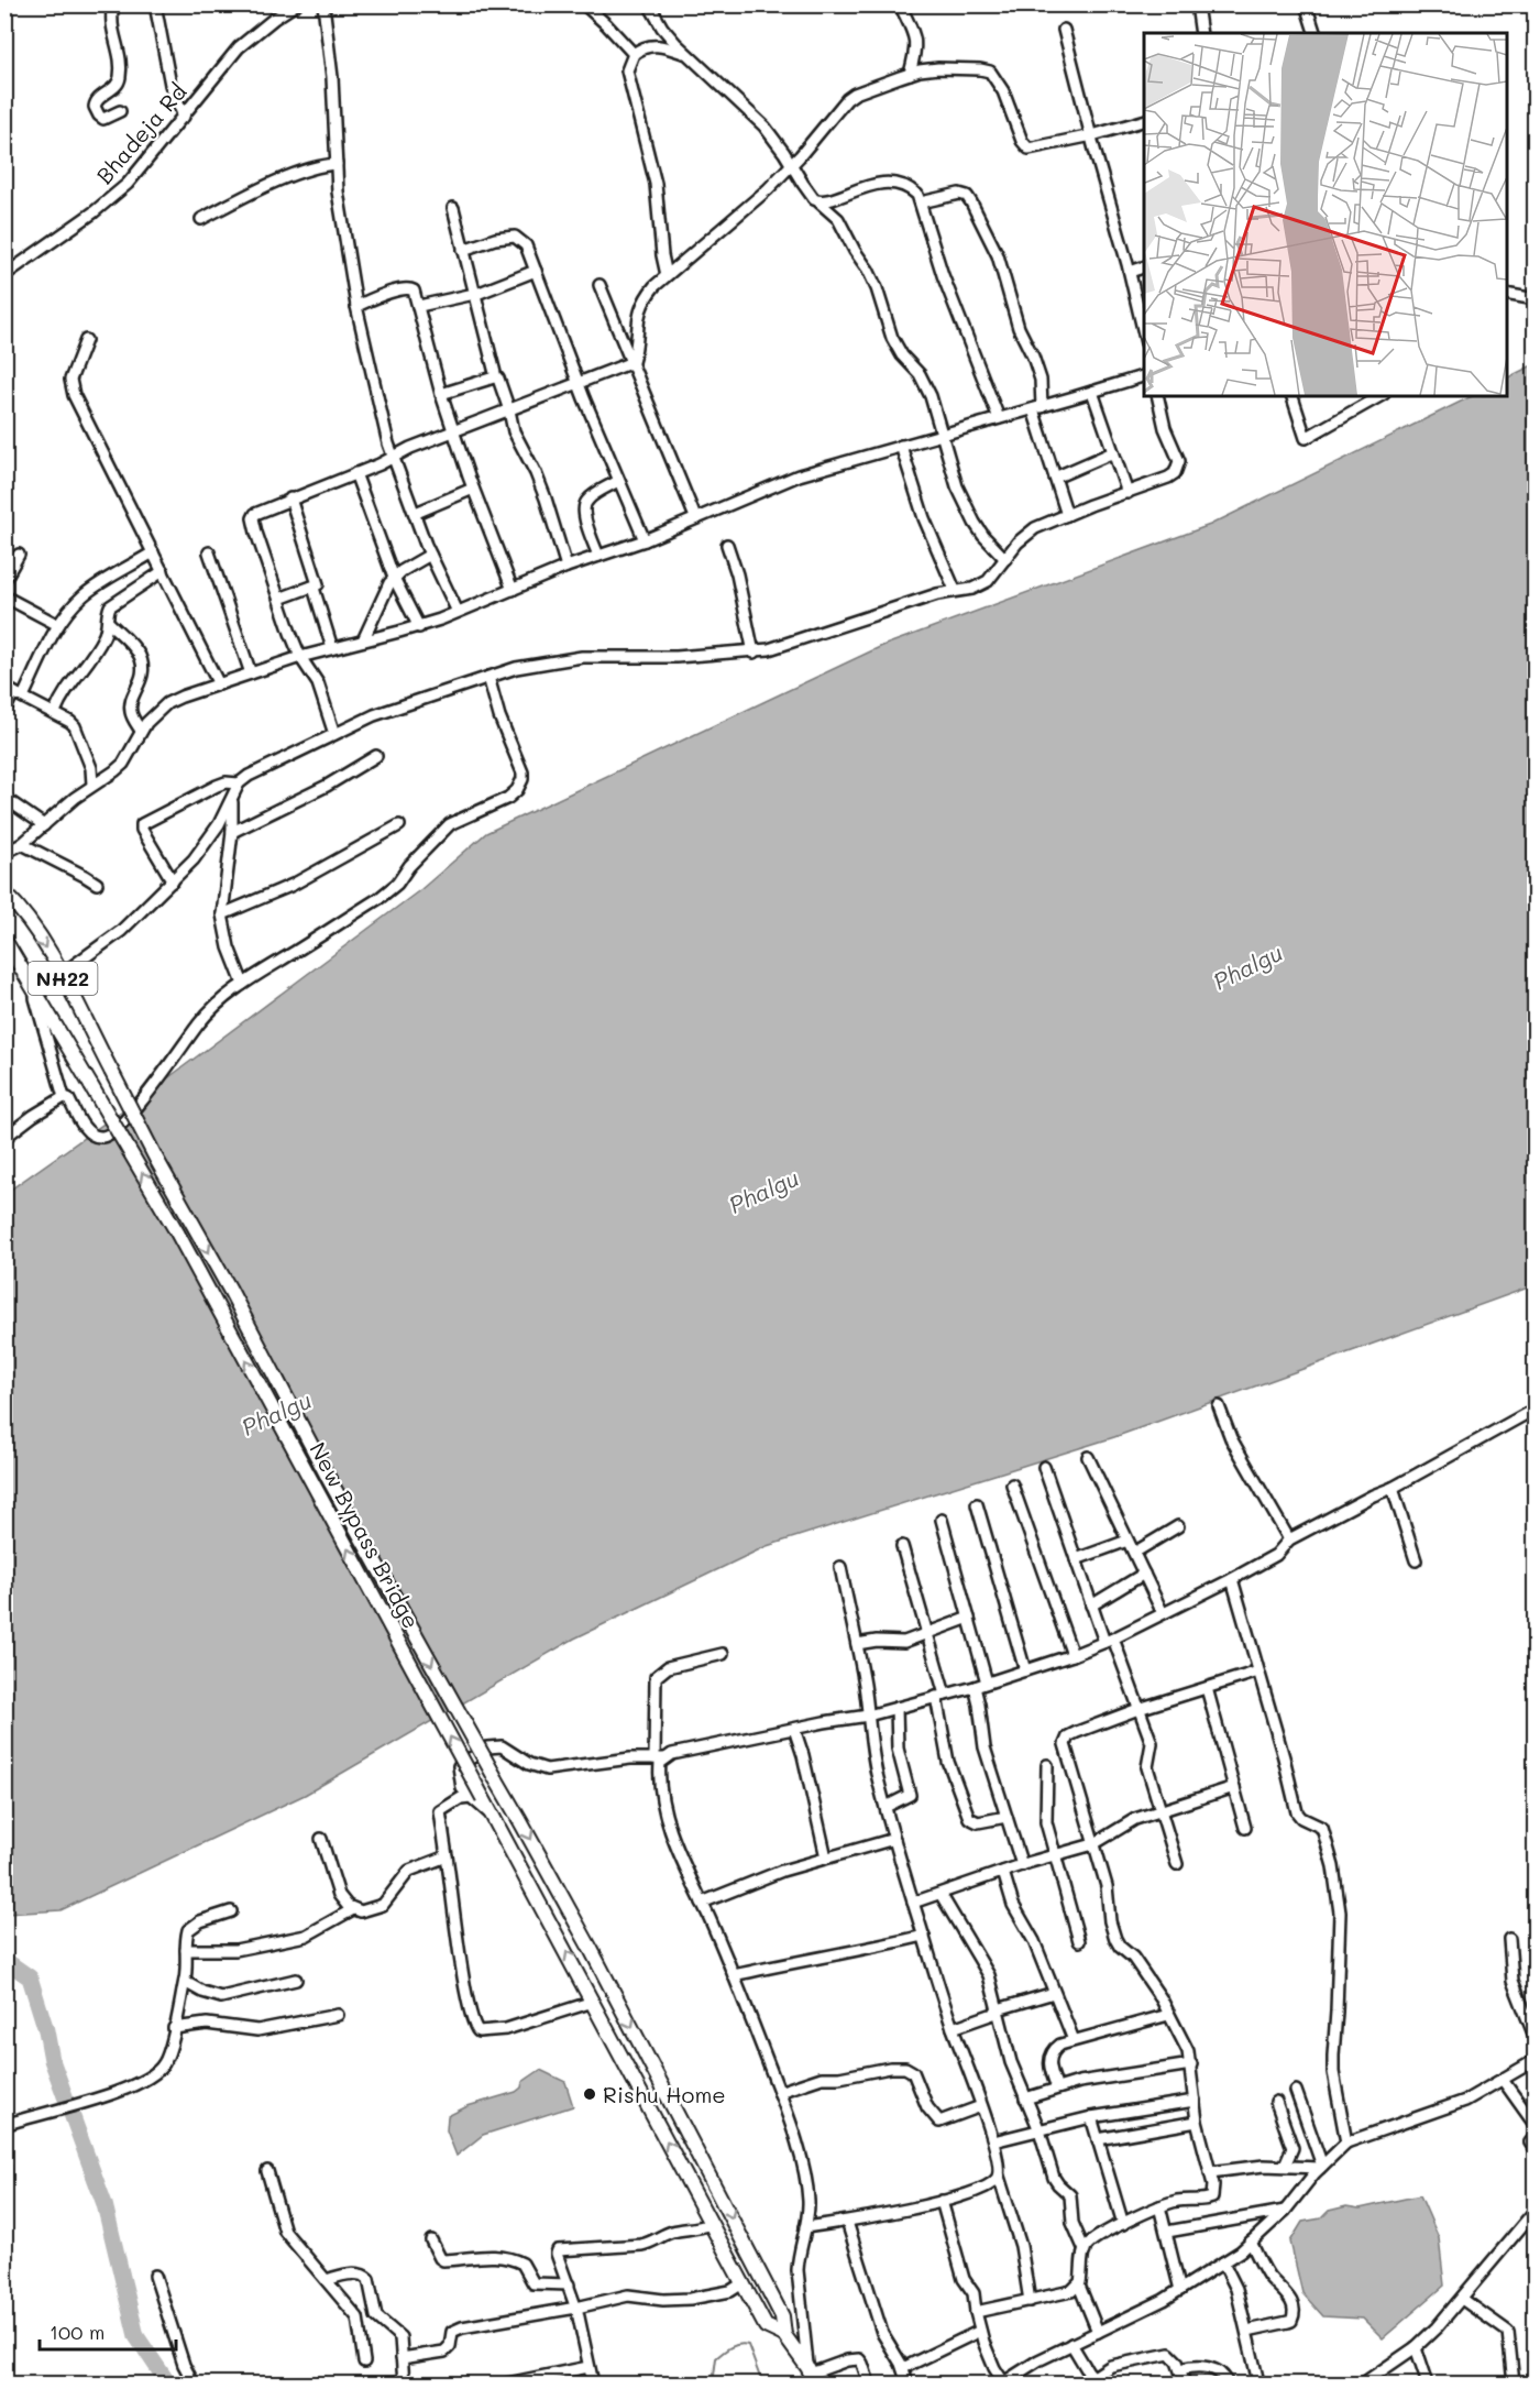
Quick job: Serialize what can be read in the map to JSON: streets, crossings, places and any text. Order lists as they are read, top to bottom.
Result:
{
  "streets": {
    "main road": ["NH22", "New Bypass Bridge"],
    "street": ["Bhadeja Rd"]
  },
  "crossings": [
    ["NH22", "New Bypass Bridge"]
  ],
  "water": ["Phalgu"],
  "places": ["Rishu Home"],
  "scale_bar": "100 m"
}
